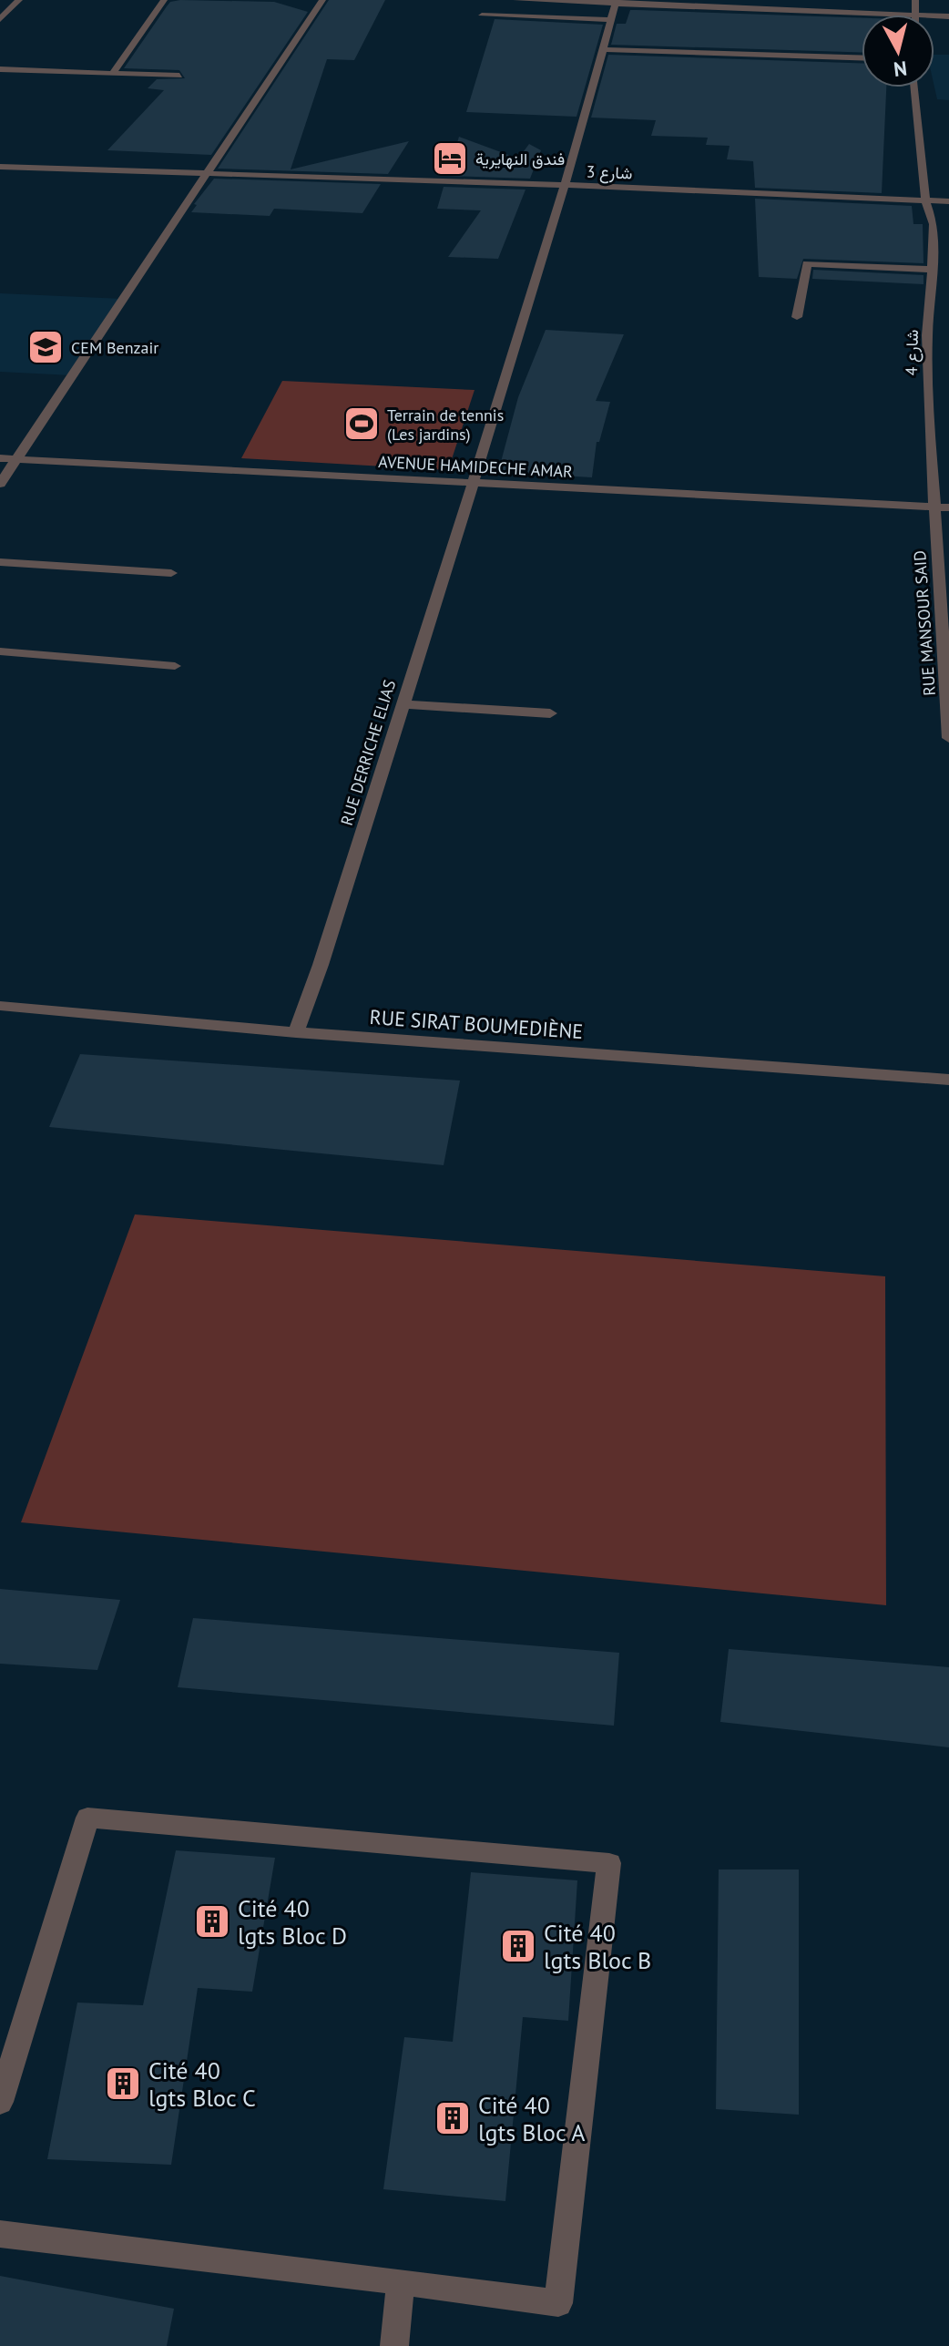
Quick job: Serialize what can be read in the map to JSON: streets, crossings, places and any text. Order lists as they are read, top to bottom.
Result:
{
  "streets": {
    "street": [
      "شارع 3",
      "شارع 4",
      "AVENUE HAMIDECHE AMAR",
      "RUE MANSOUR SAID",
      "RUE DERRICHE ELIAS",
      "RUE SIRAT BOUMEDIÈNE"
    ]
  },
  "crossings": [
    ["شارع 3", "شارع 4"],
    ["شارع 3", "RUE DERRICHE ELIAS"],
    ["شارع 4", "AVENUE HAMIDECHE AMAR"],
    ["شارع 4", "RUE MANSOUR SAID"],
    ["AVENUE HAMIDECHE AMAR", "RUE MANSOUR SAID"],
    ["AVENUE HAMIDECHE AMAR", "RUE DERRICHE ELIAS"],
    ["RUE DERRICHE ELIAS", "RUE SIRAT BOUMEDIÈNE"]
  ],
  "places": {
    "hotel": ["فندق النهايرية"],
    "school or university": ["CEM Benzair"],
    "sports": ["Terrain de tennis (Les jardins)"],
    "building": [
      "Cité 40 lgts Bloc D",
      "Cité 40 lgts Bloc B",
      "Cité 40 lgts Bloc C",
      "Cité 40 lgts Bloc A"
    ]
  },
  "north": "bottom"
}
